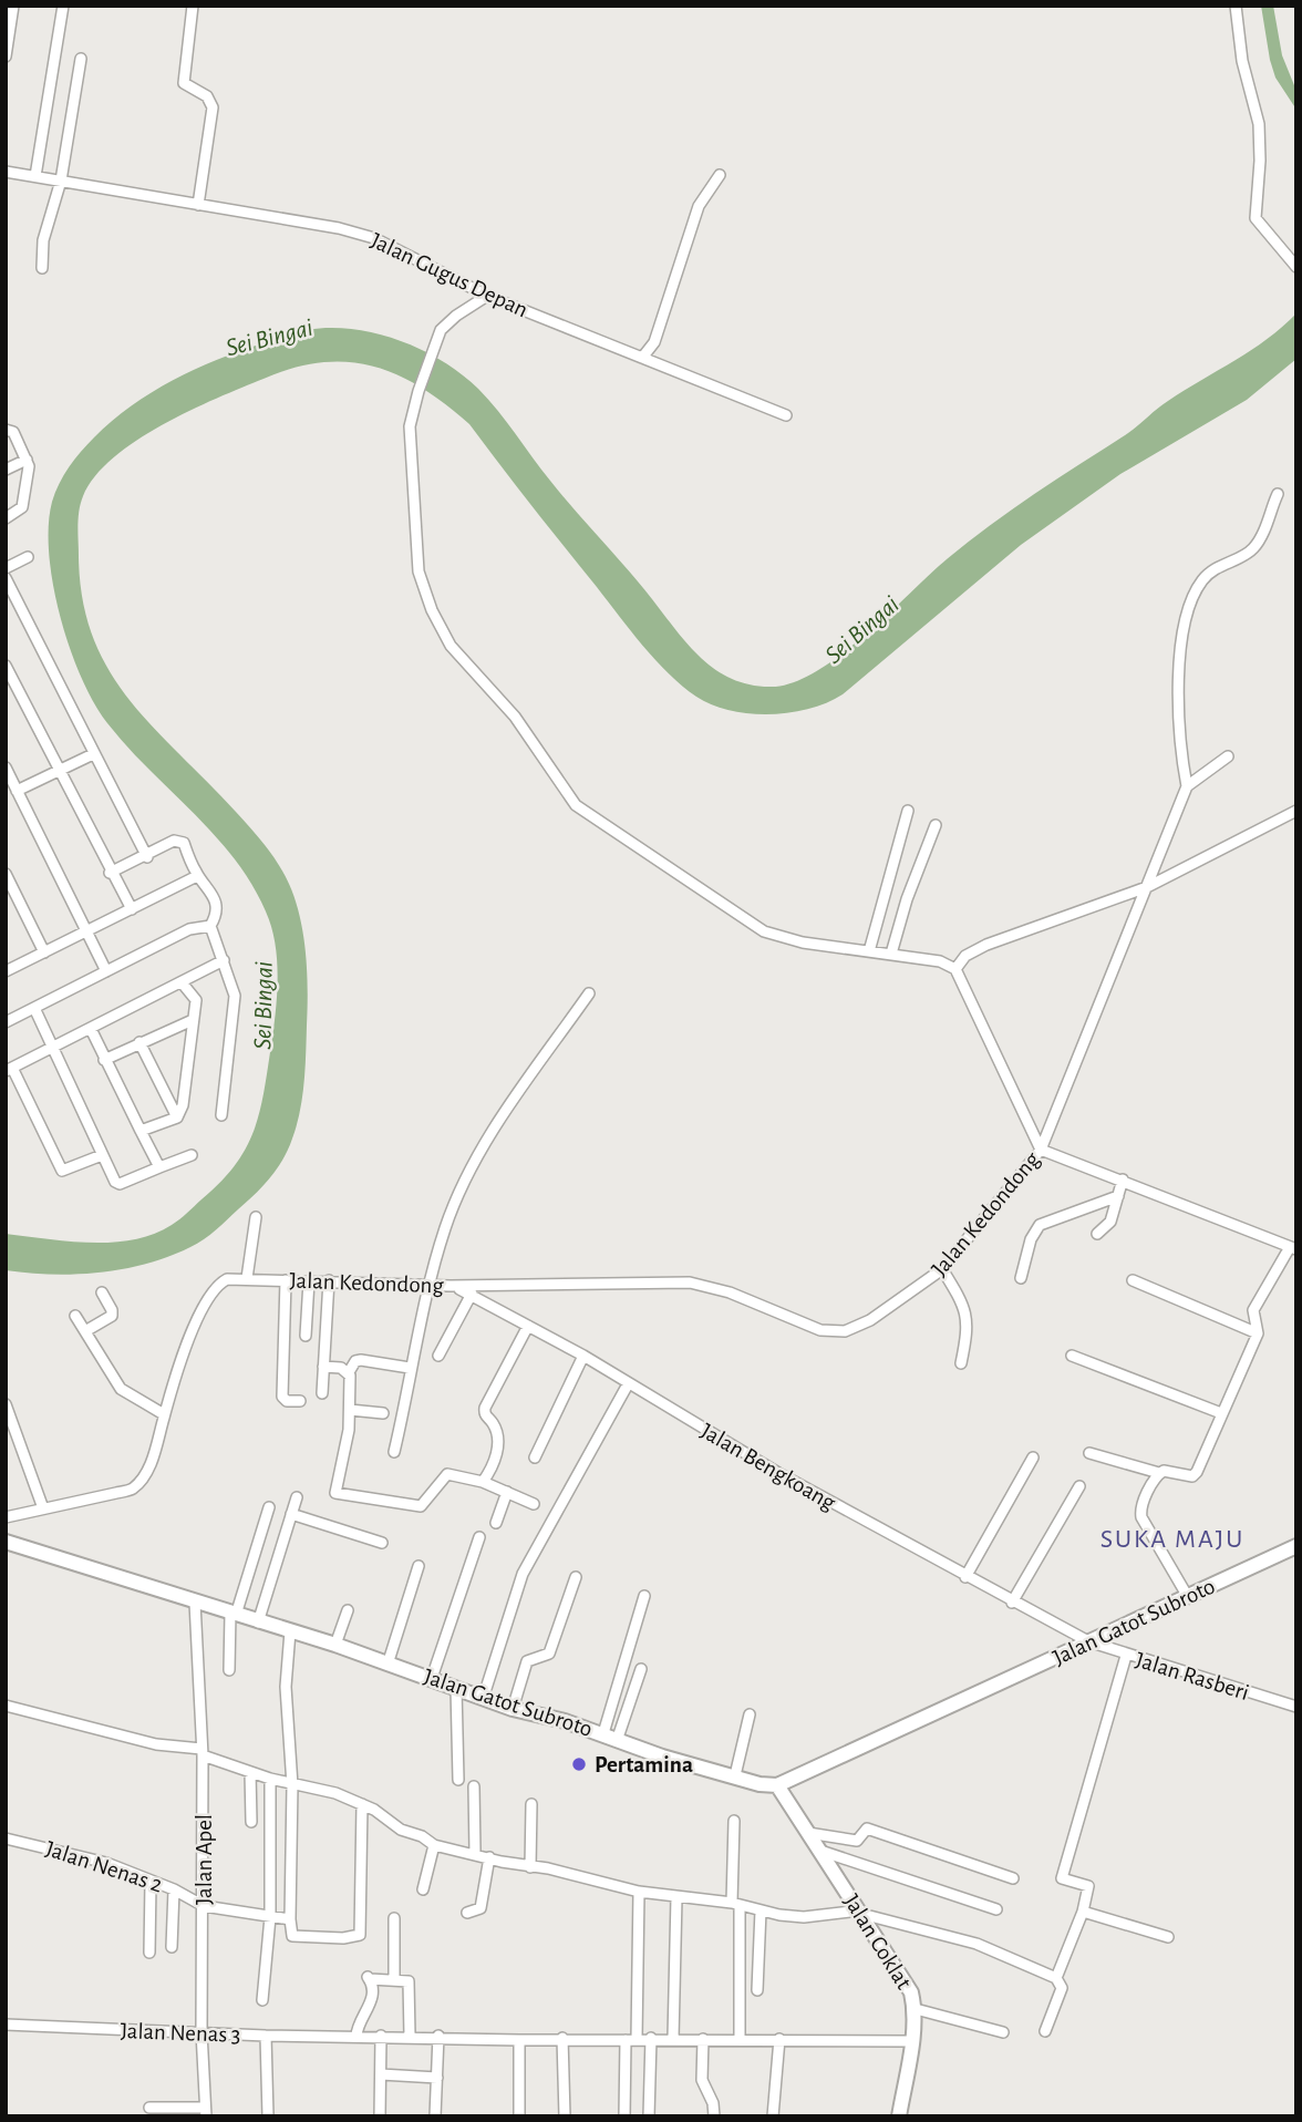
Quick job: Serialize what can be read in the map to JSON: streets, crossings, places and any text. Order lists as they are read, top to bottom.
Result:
{
  "streets": {
    "main road": ["Jalan Gatot Subroto", "Jalan Coklat"],
    "street": [
      "Jalan Gugus Depan",
      "Jalan Kedondong",
      "Jalan Bengkoang",
      "Jalan Rasberi",
      "Jalan Apel",
      "Jalan Nenas 2",
      "Jalan Nenas 3"
    ]
  },
  "crossings": [
    ["Jalan Kedondong", "Jalan Bengkoang"],
    ["Jalan Bengkoang", "Jalan Gatot Subroto"],
    ["Jalan Bengkoang", "Jalan Rasberi"],
    ["Jalan Gatot Subroto", "Jalan Rasberi"],
    ["Jalan Gatot Subroto", "Jalan Apel"],
    ["Jalan Gatot Subroto", "Jalan Coklat"],
    ["Jalan Apel", "Jalan Nenas 2"],
    ["Jalan Apel", "Jalan Nenas 3"],
    ["Jalan Coklat", "Jalan Nenas 3"]
  ],
  "districts": ["SUKA MAJU"],
  "water": ["Sei Bingai"],
  "places": ["Pertamina"]
}
